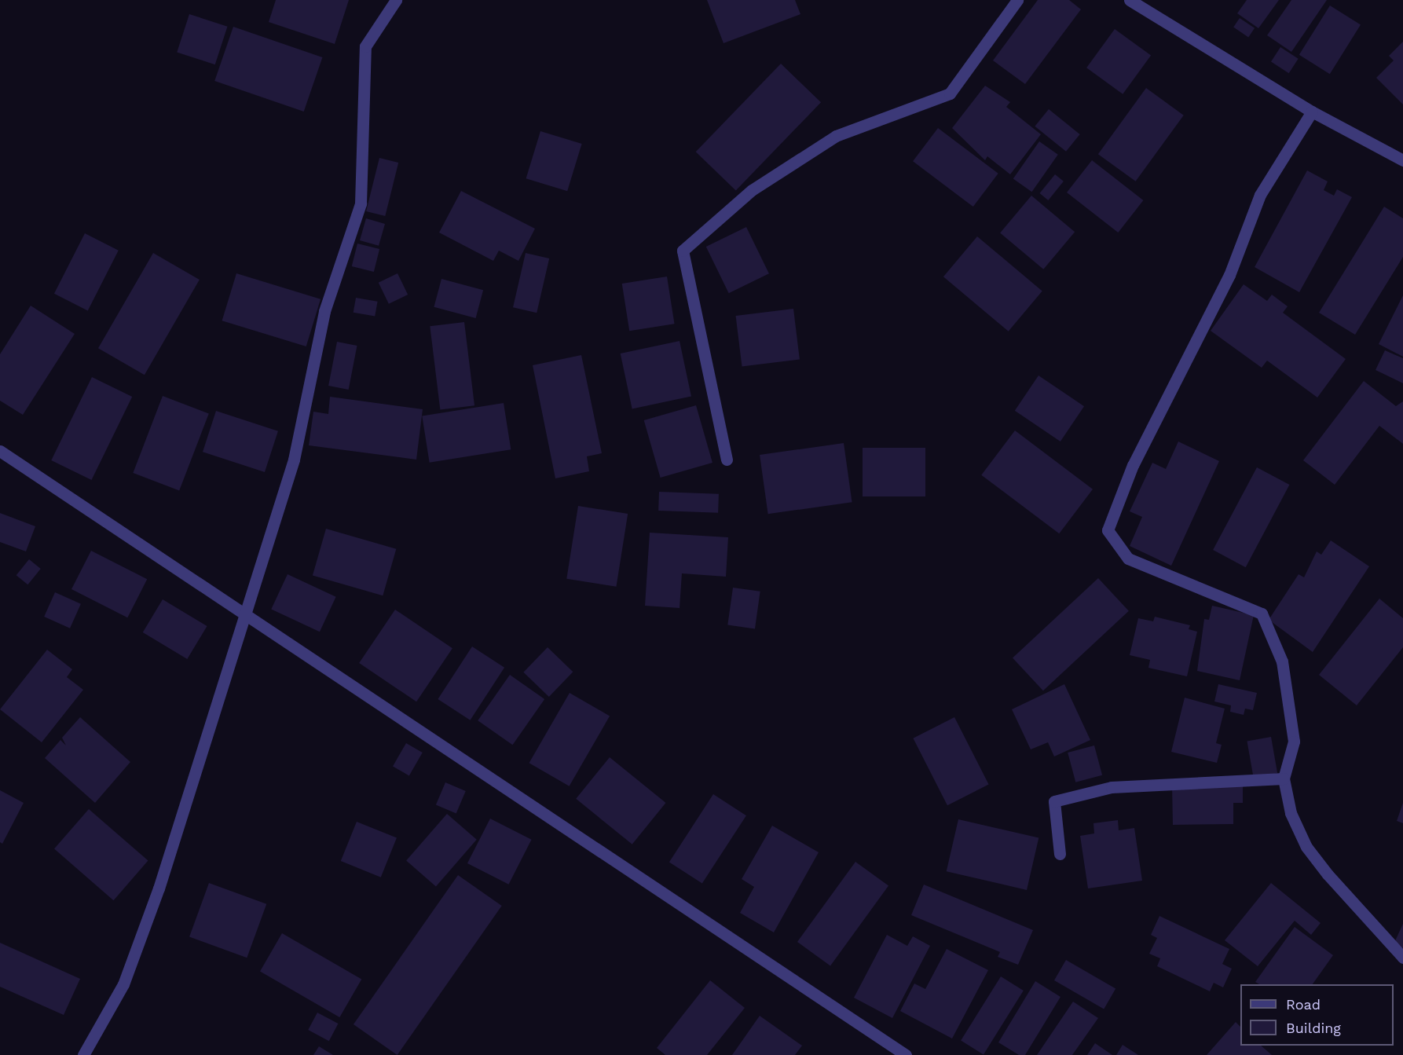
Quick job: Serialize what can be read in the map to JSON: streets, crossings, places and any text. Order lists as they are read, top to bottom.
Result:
{
  "legend": ["Road", "Building"]
}
